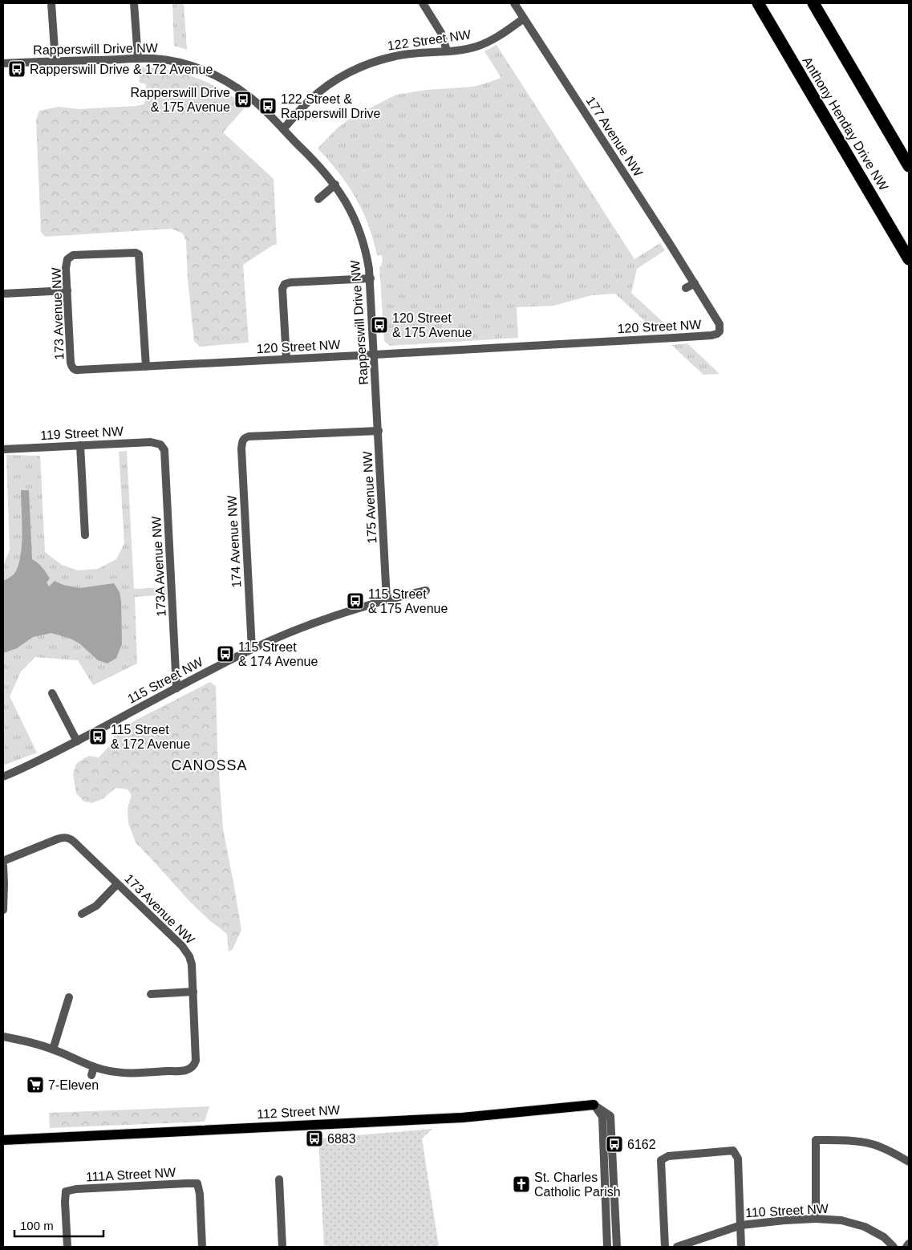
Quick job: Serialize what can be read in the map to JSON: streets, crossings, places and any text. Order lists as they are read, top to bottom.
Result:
{
  "streets": {
    "highway": ["Anthony Henday Drive NW"],
    "main road": ["112 Street NW"],
    "street": [
      "122 Street NW",
      "Rapperswill Drive NW",
      "177 Avenue NW",
      "173 Avenue NW",
      "120 Street NW",
      "119 Street NW",
      "175 Avenue NW",
      "174 Avenue NW",
      "173A Avenue NW",
      "115 Street NW",
      "111A Street NW",
      "110 Street NW"
    ]
  },
  "crossings": [
    ["122 Street NW", "Rapperswill Drive NW"],
    ["122 Street NW", "177 Avenue NW"],
    ["Rapperswill Drive NW", "120 Street NW"],
    ["Rapperswill Drive NW", "175 Avenue NW"],
    ["177 Avenue NW", "120 Street NW"],
    ["173 Avenue NW", "120 Street NW"],
    ["119 Street NW", "173A Avenue NW"],
    ["175 Avenue NW", "174 Avenue NW"],
    ["175 Avenue NW", "115 Street NW"],
    ["174 Avenue NW", "115 Street NW"],
    ["173A Avenue NW", "115 Street NW"]
  ],
  "districts": ["CANOSSA"],
  "places": {
    "bus stop": [
      "Rapperswill Drive & 172 Avenue",
      "Rapperswill Drive & 175 Avenue",
      "122 Street & Rapperswill Drive",
      "120 Street & 175 Avenue",
      "115 Street & 175 Avenue",
      "115 Street & 174 Avenue",
      "115 Street & 172 Avenue",
      "6883",
      "6162"
    ],
    "supermarket": ["7-Eleven"],
    "church": ["St. Charles Catholic Parish"]
  },
  "scale_bar": "100 m"
}
